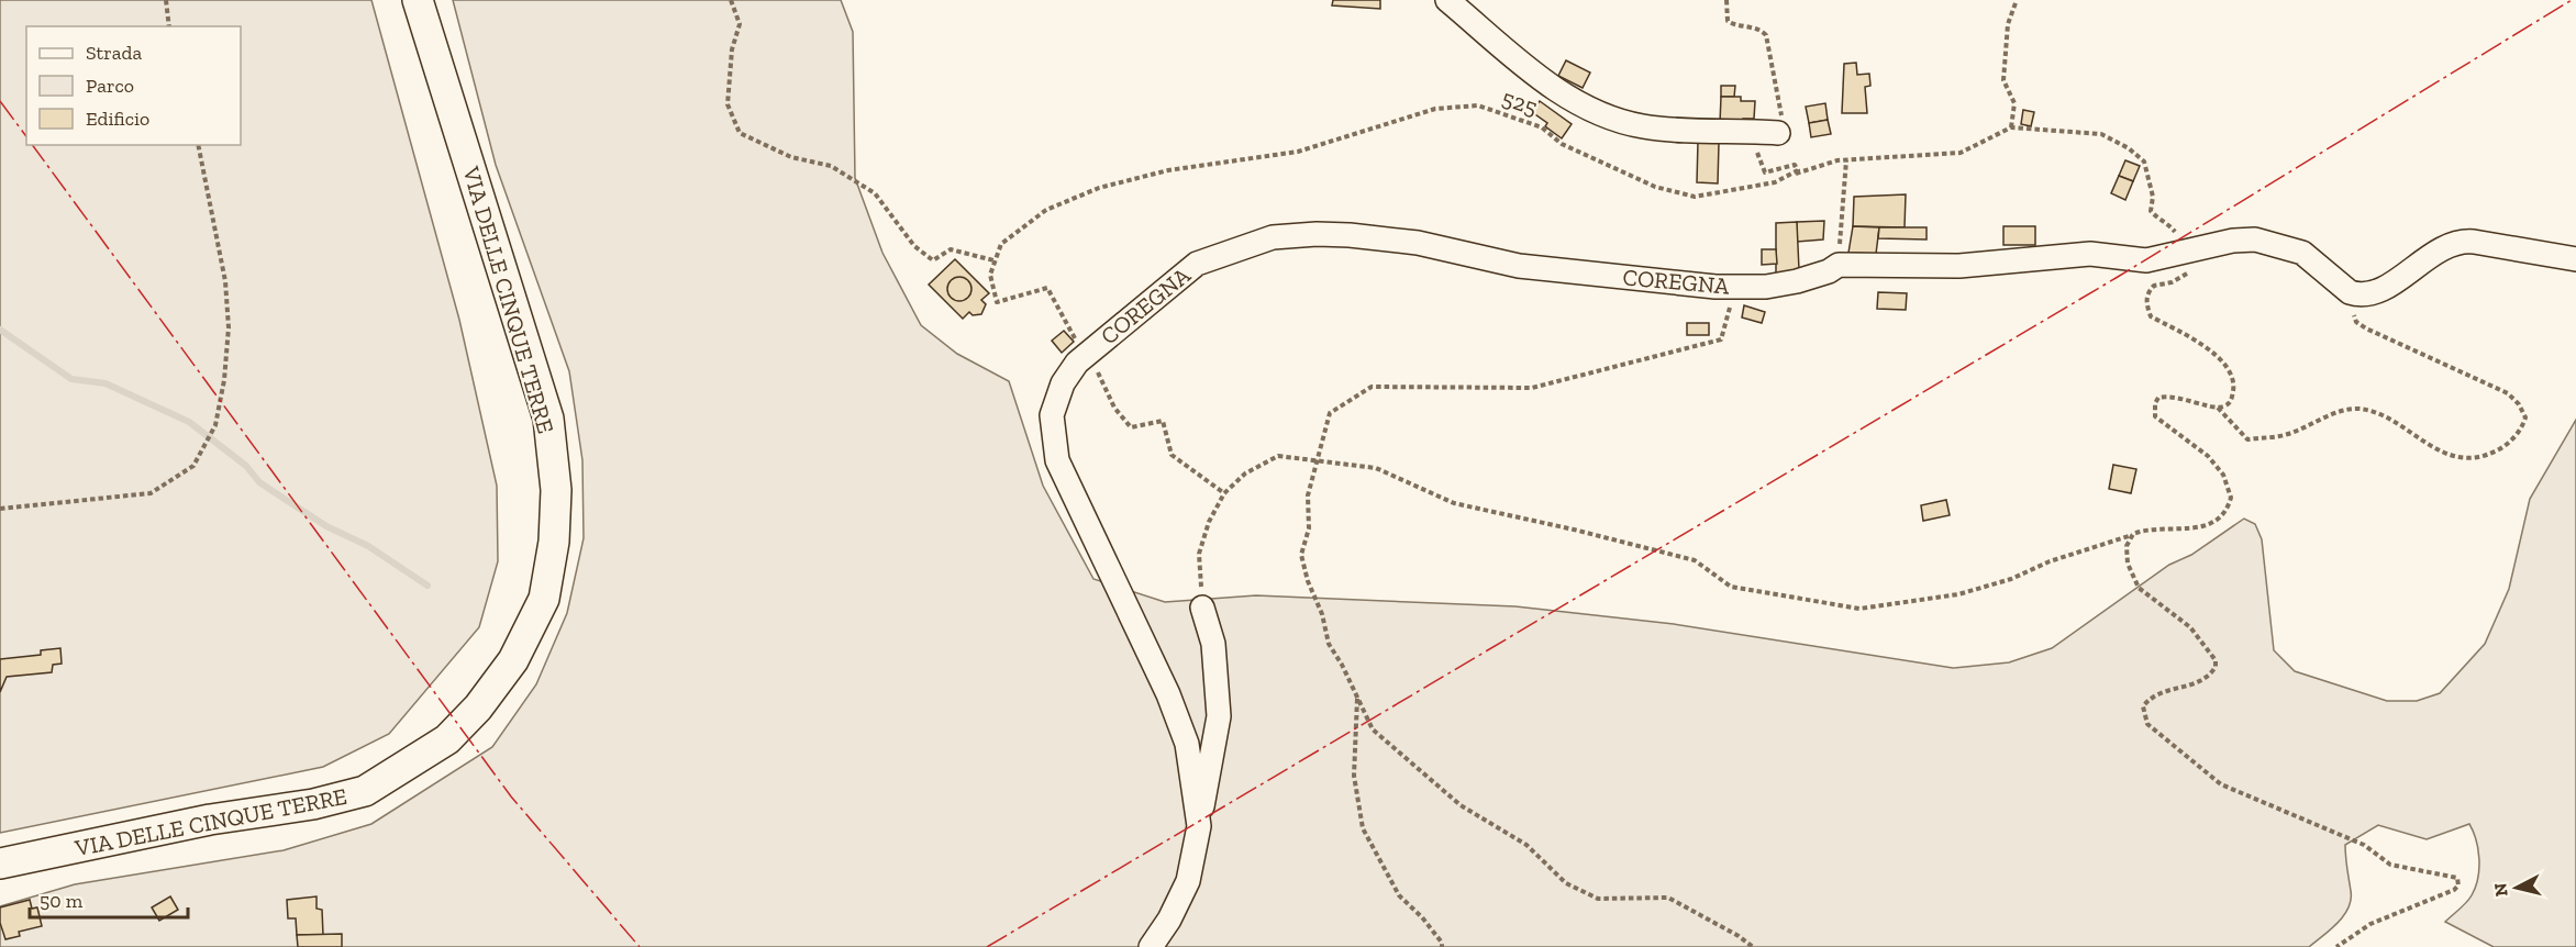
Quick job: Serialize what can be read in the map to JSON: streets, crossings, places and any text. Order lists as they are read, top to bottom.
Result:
{
  "streets": {
    "main road": ["VIA DELLE CINQUE TERRE"],
    "street": ["COREGNA"],
    "path": ["525"]
  },
  "legend": ["Strada", "Parco", "Edificio"],
  "scale_bar": "50 m",
  "north": "left"
}
